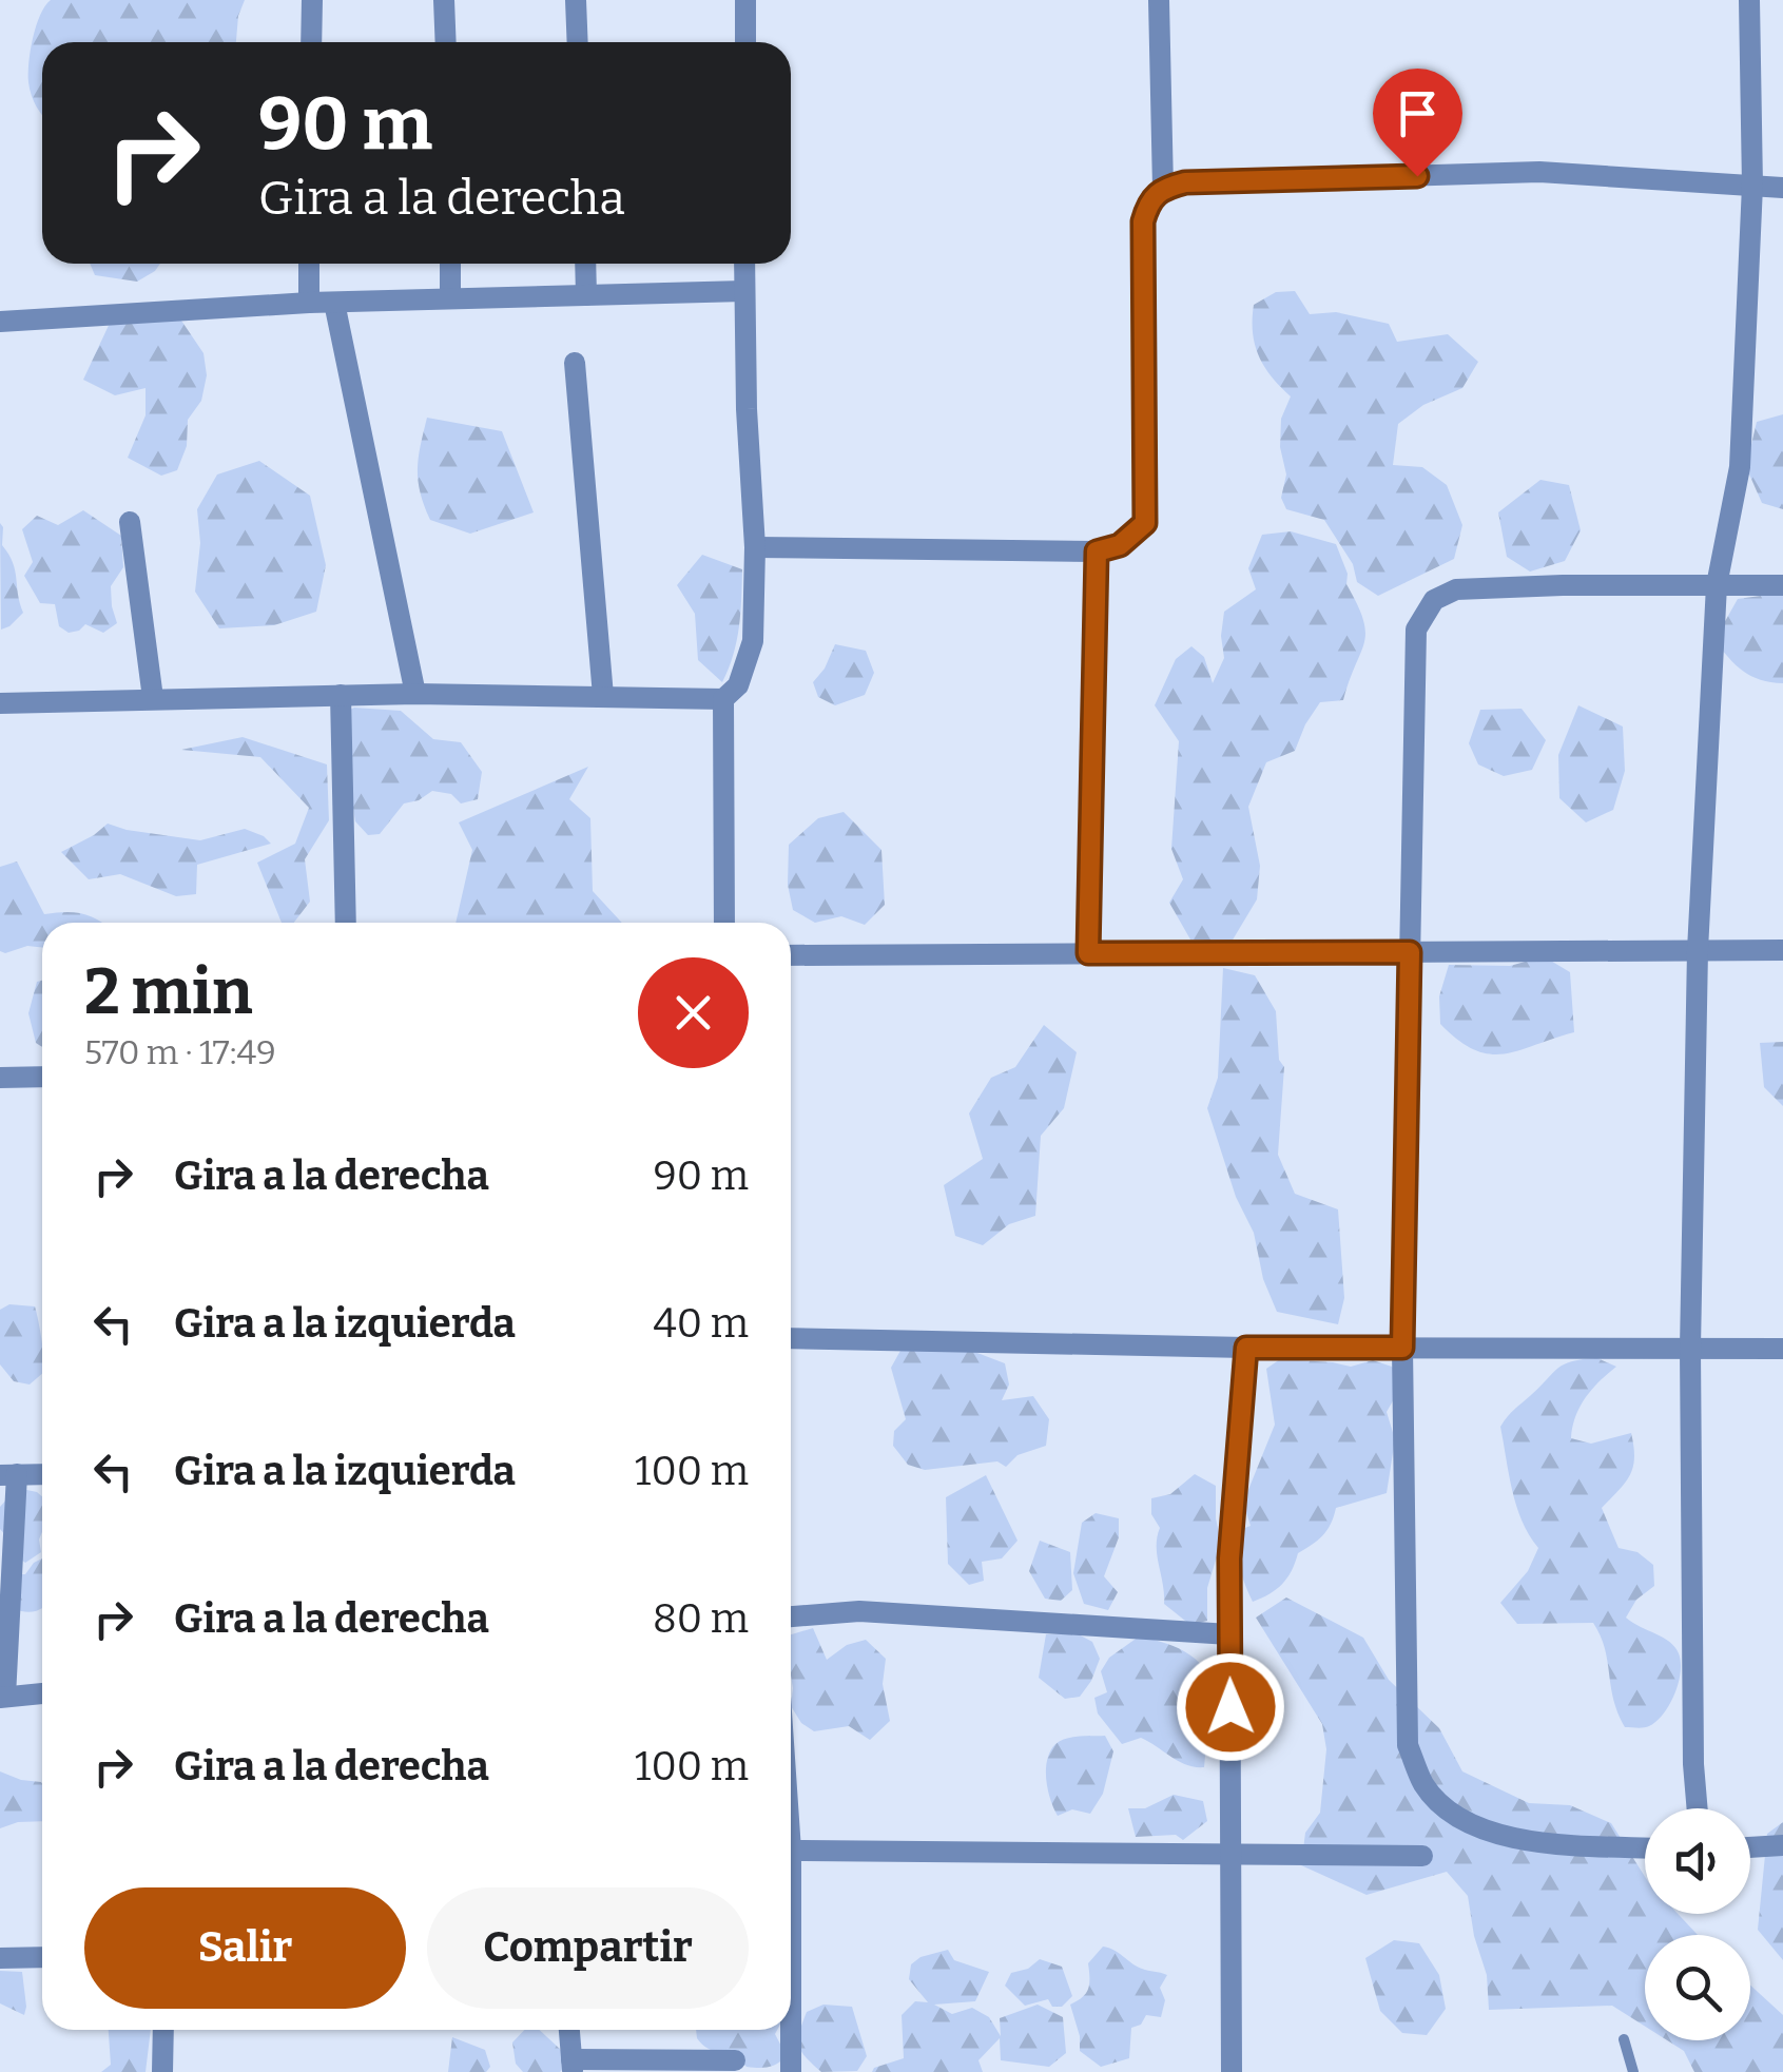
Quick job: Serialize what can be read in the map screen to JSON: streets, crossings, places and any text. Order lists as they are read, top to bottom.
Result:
{
  "page": {
    "turn": ["90 m", "Gira a la derecha"],
    "heading": ["2 min", "570 m · 17:49"],
    "list": [
      {
        "name": "Gira a la derecha",
        "value": "90 m"
      },
      {
        "name": "Gira a la izquierda",
        "value": "40 m"
      },
      {
        "name": "Gira a la izquierda",
        "value": "100 m"
      },
      {
        "name": "Gira a la derecha",
        "value": "80 m"
      },
      {
        "name": "Gira a la derecha",
        "value": "100 m"
      }
    ],
    "buttons": ["Salir", "Compartir"]
  }
}
